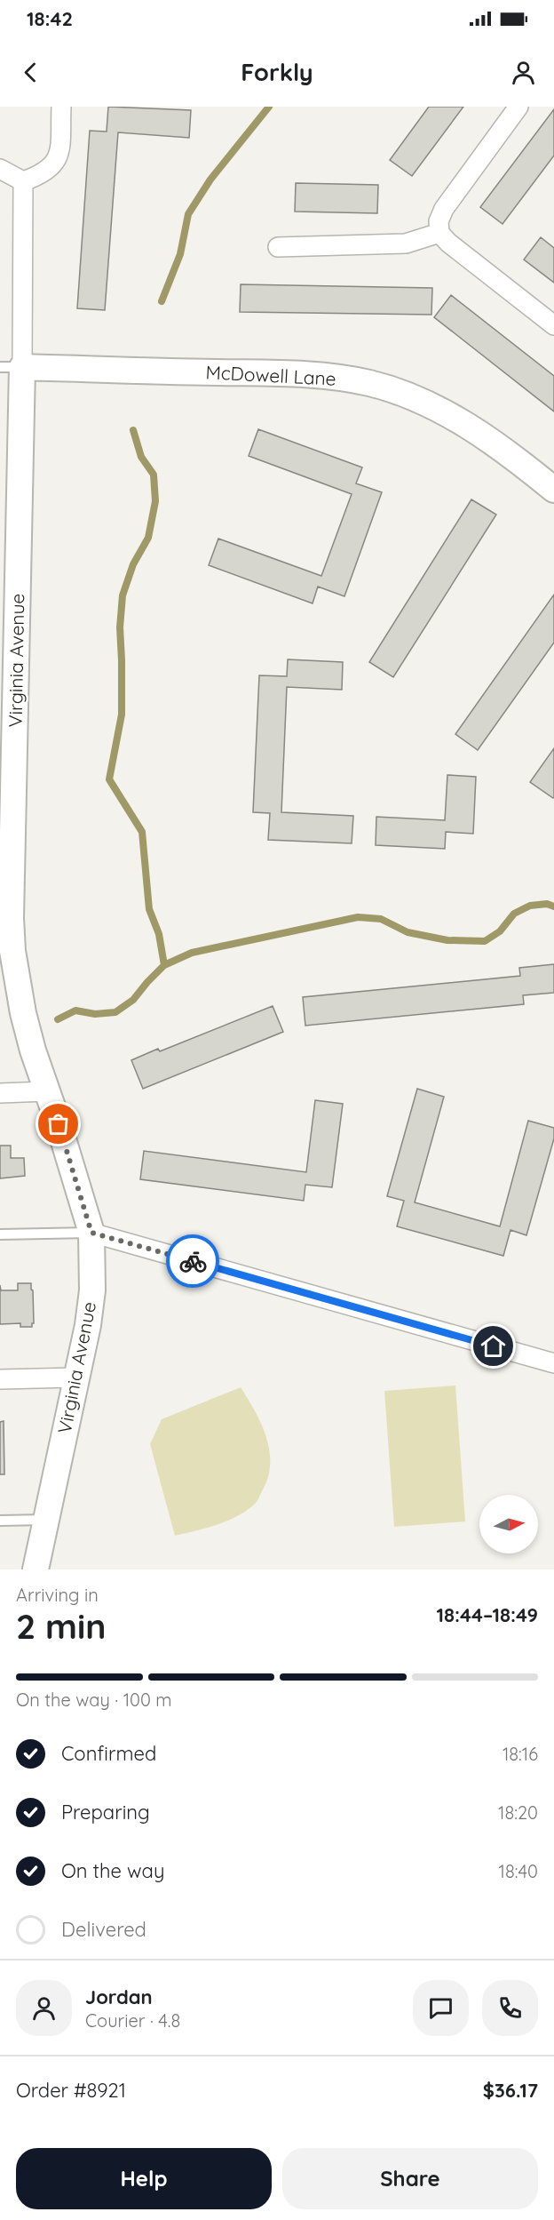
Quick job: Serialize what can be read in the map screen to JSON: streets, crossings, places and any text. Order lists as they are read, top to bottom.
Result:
{
  "streets": {
    "street": ["McDowell Lane", "Virginia Avenue"]
  },
  "crossings": [
    ["McDowell Lane", "Virginia Avenue"]
  ],
  "north": "right",
  "page": {
    "status": "18:42",
    "header": "Forkly",
    "heading": ["2 min", "Arriving in", "18:44–18:49"],
    "panel": [
      "Jordan",
      "Courier · 4.8",
      "Order #8921",
      "$36.17"
    ],
    "bar": "On the way · 100 m",
    "list": [
      ["Confirmed", "18:16"],
      ["Preparing", "18:20"],
      ["On the way", "18:40"],
      "Delivered"
    ],
    "buttons": ["Help", "Share"]
  }
}
